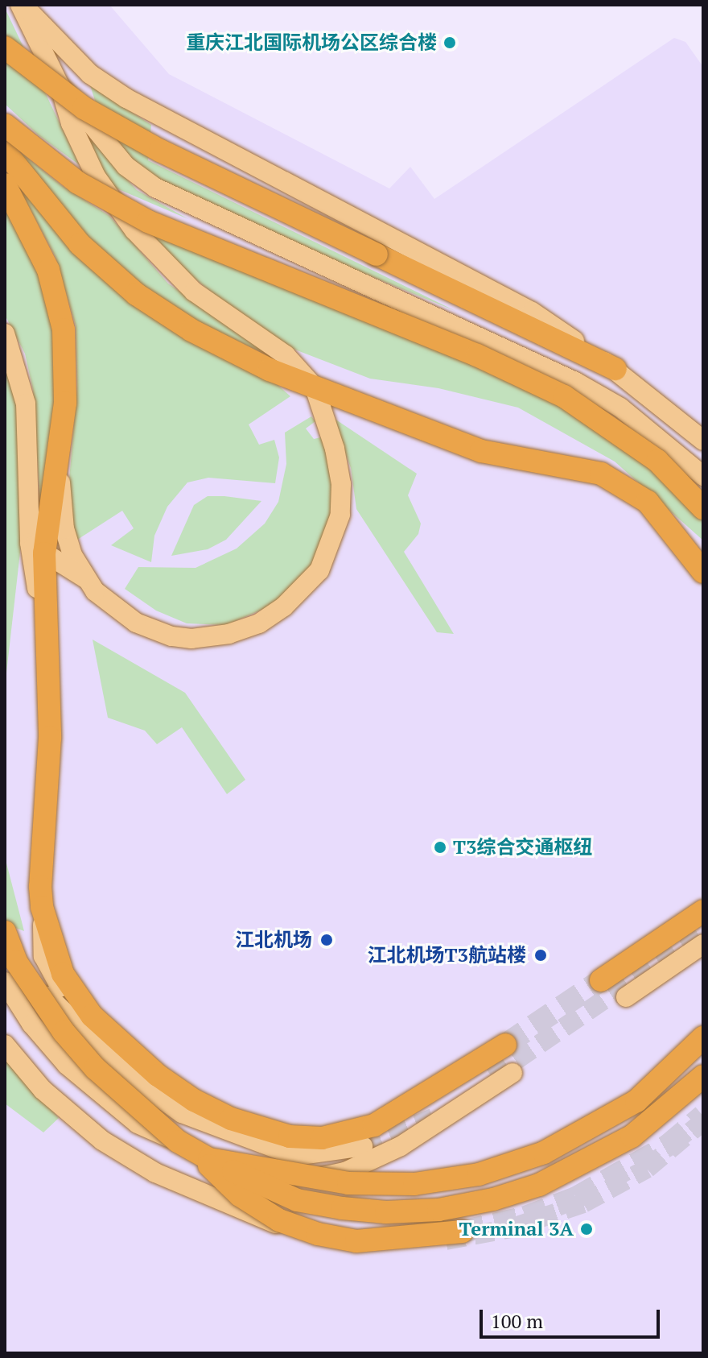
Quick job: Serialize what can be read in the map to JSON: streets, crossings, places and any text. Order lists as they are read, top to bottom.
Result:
{
  "places": [
    "重庆江北国际机场公区综合楼",
    "T3综合交通枢纽",
    "江北机场",
    "江北机场T3航站楼",
    "Terminal 3A"
  ],
  "scale_bar": "100 m"
}
